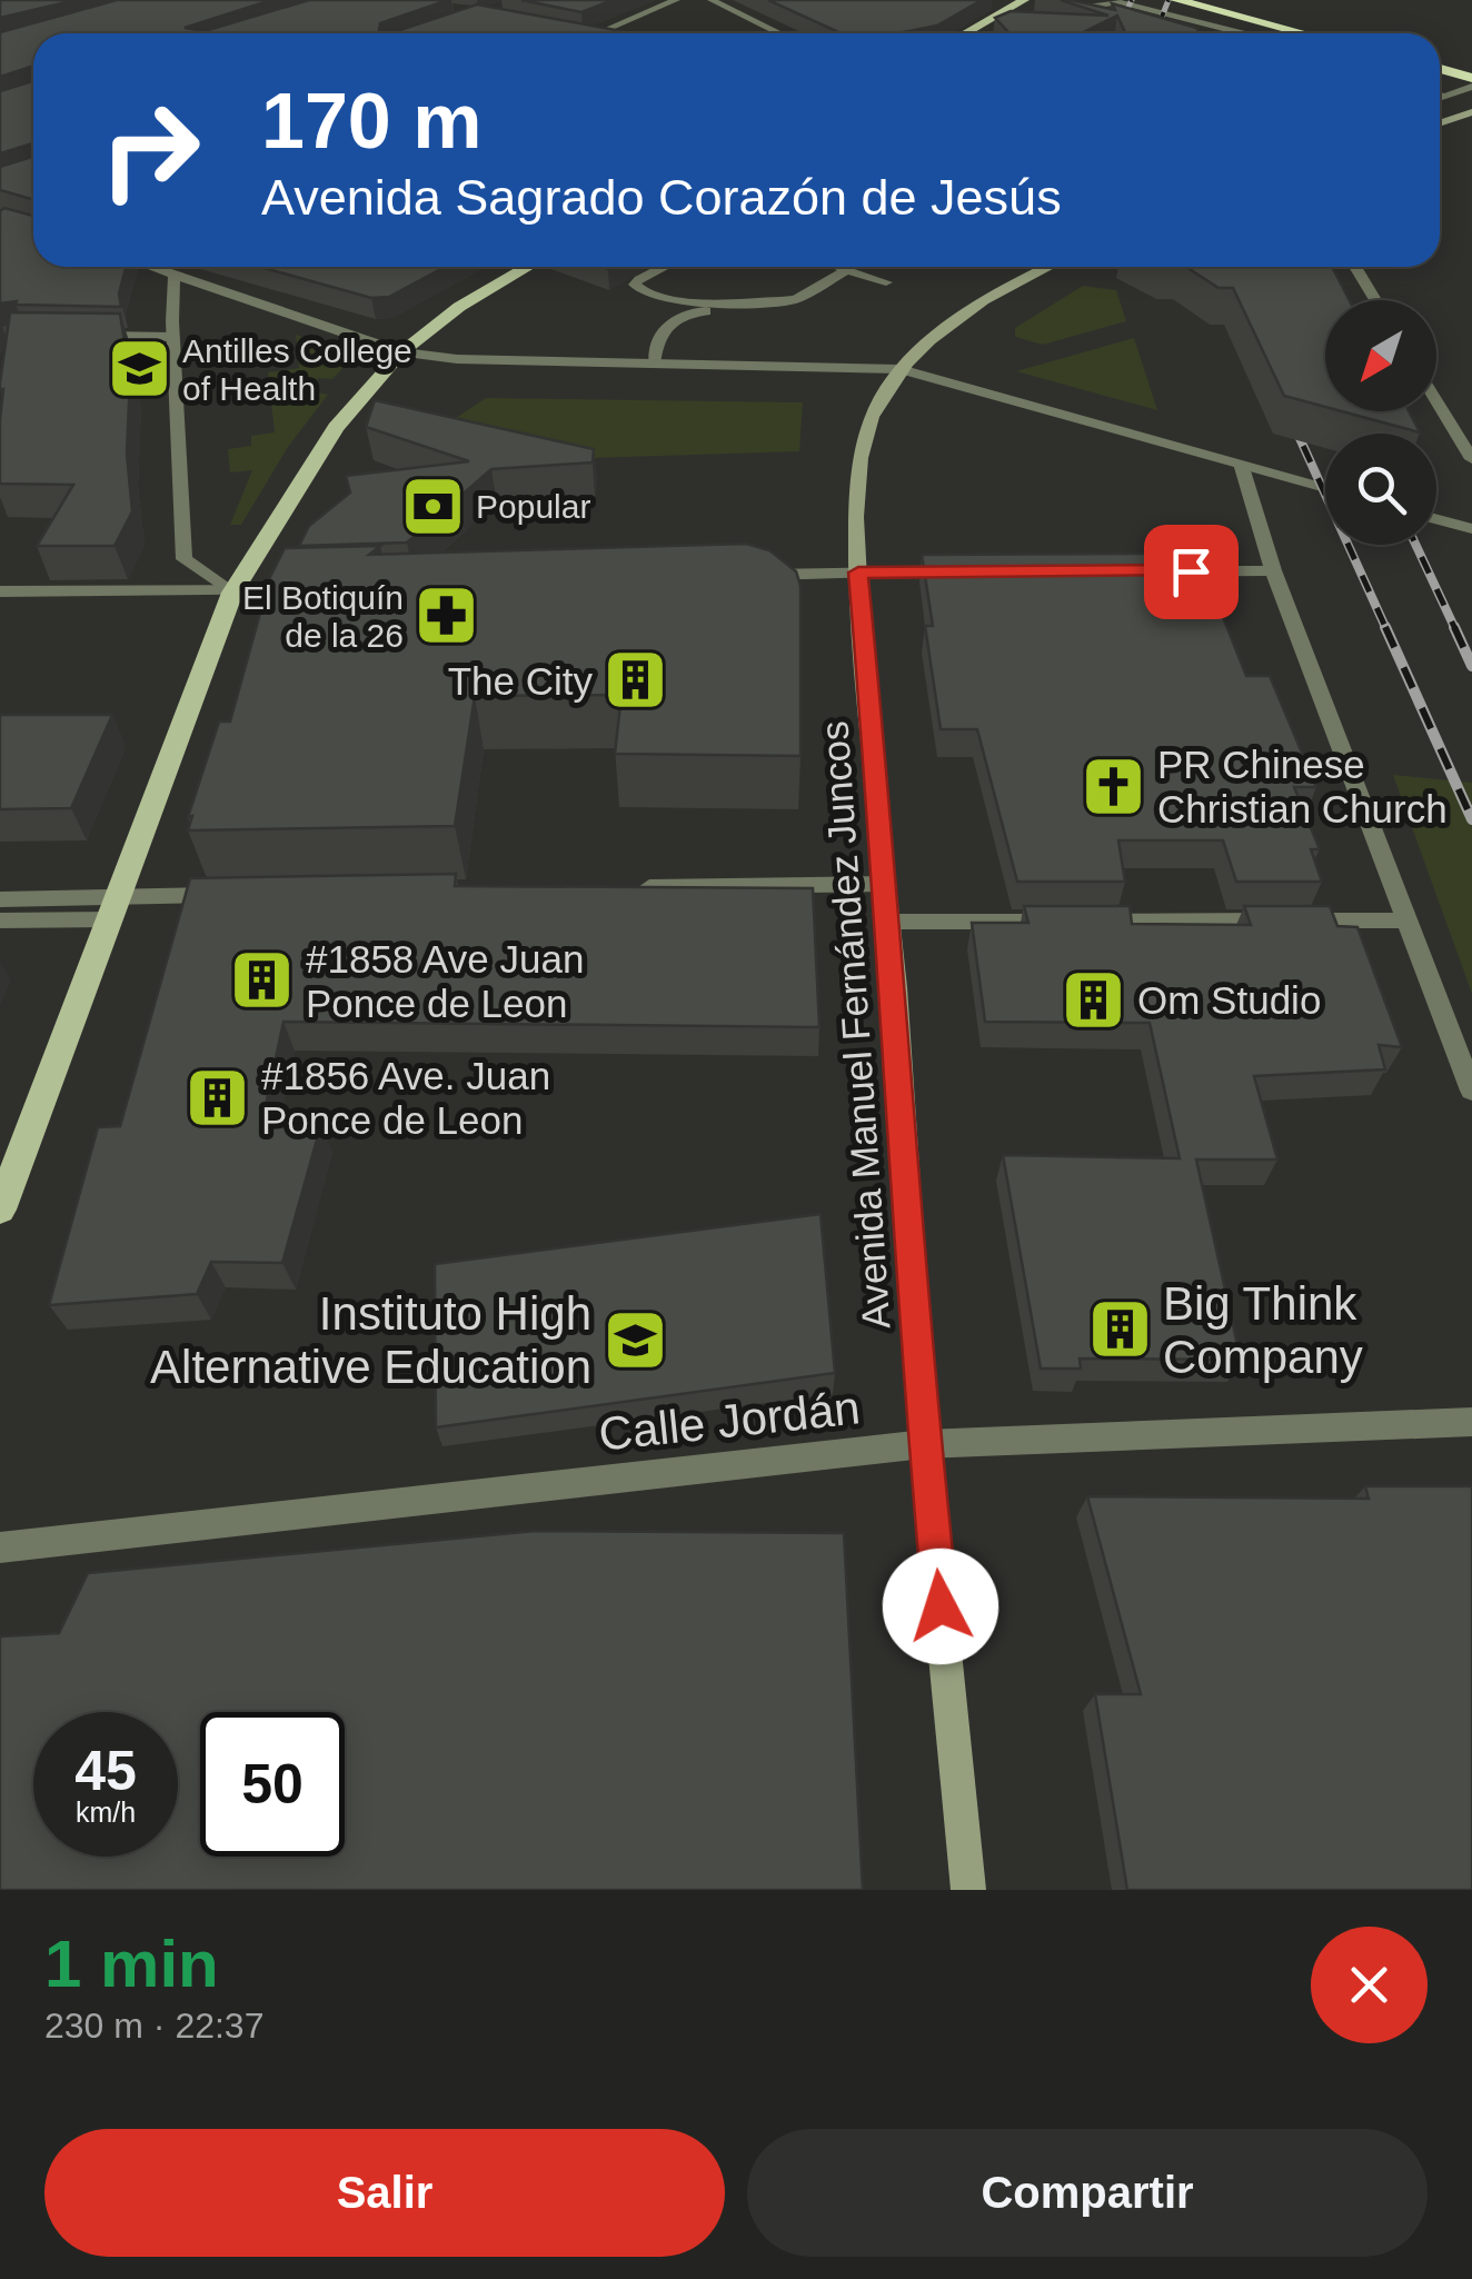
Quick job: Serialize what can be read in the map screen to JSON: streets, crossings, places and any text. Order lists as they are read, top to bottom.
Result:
{
  "streets": {
    "main road": ["Avenida Manuel Fernández Juncos"],
    "street": ["Calle Jordán"]
  },
  "crossings": [
    ["Avenida Manuel Fernández Juncos", "Calle Jordán"]
  ],
  "places": {
    "school or university": ["Antilles College of Health", "Instituto High Alternative Education"],
    "bank": ["Popular"],
    "pharmacy": ["El Botiquín de la 26"],
    "building": [
      "The City",
      "#1858 Ave Juan Ponce de Leon",
      "Om Studio",
      "#1856 Ave. Juan Ponce de Leon",
      "Big Think Company"
    ],
    "church": ["PR Chinese Christian Church"]
  },
  "north": "bottom left",
  "page": {
    "turn": ["170 m", "Avenida Sagrado Corazón de Jesús"],
    "speed": "45 km/h",
    "limit": "50",
    "heading": ["1 min", "230 m · 22:37"],
    "buttons": ["Salir", "Compartir"]
  }
}
